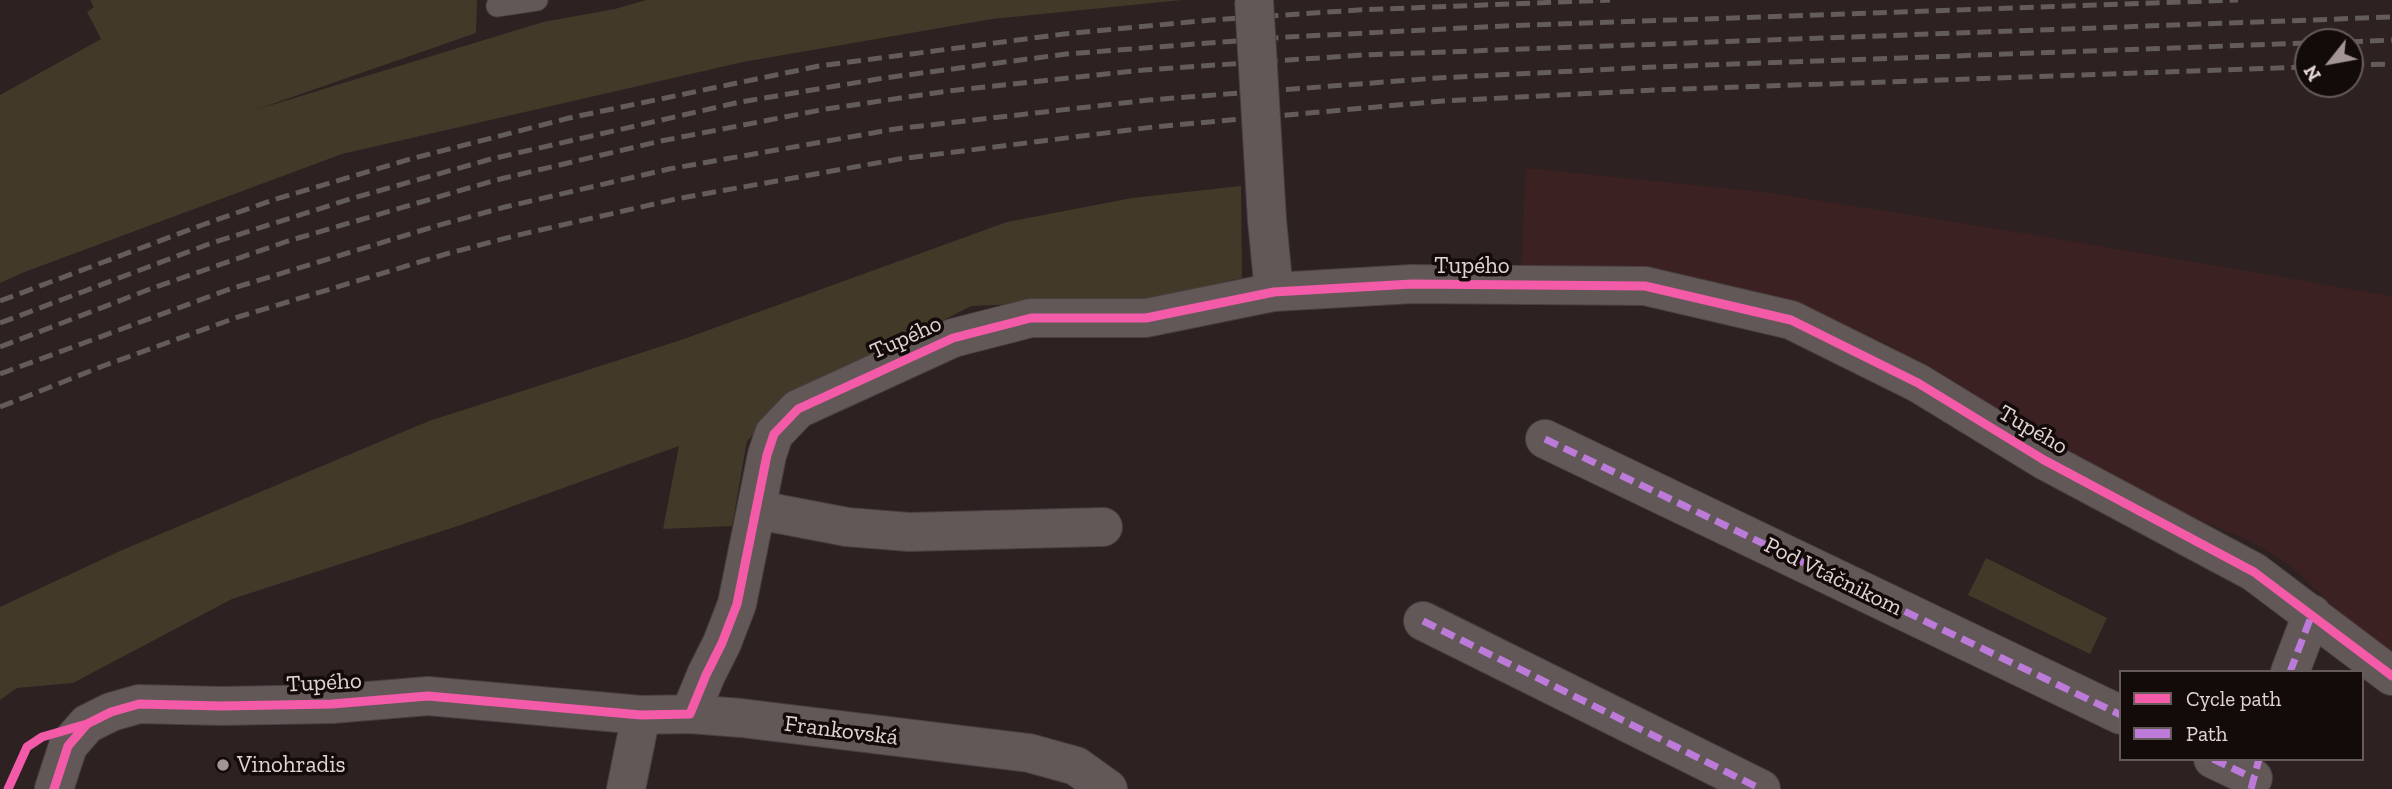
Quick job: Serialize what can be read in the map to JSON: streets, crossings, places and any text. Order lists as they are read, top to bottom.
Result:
{
  "streets": {
    "street": ["Tupého", "Pod Vtáčnikom", "Frankovská"]
  },
  "crossings": [
    ["Tupého", "Frankovská"]
  ],
  "places": ["Vinohradis"],
  "legend": ["Cycle path", "Path"],
  "north": "bottom left"
}
